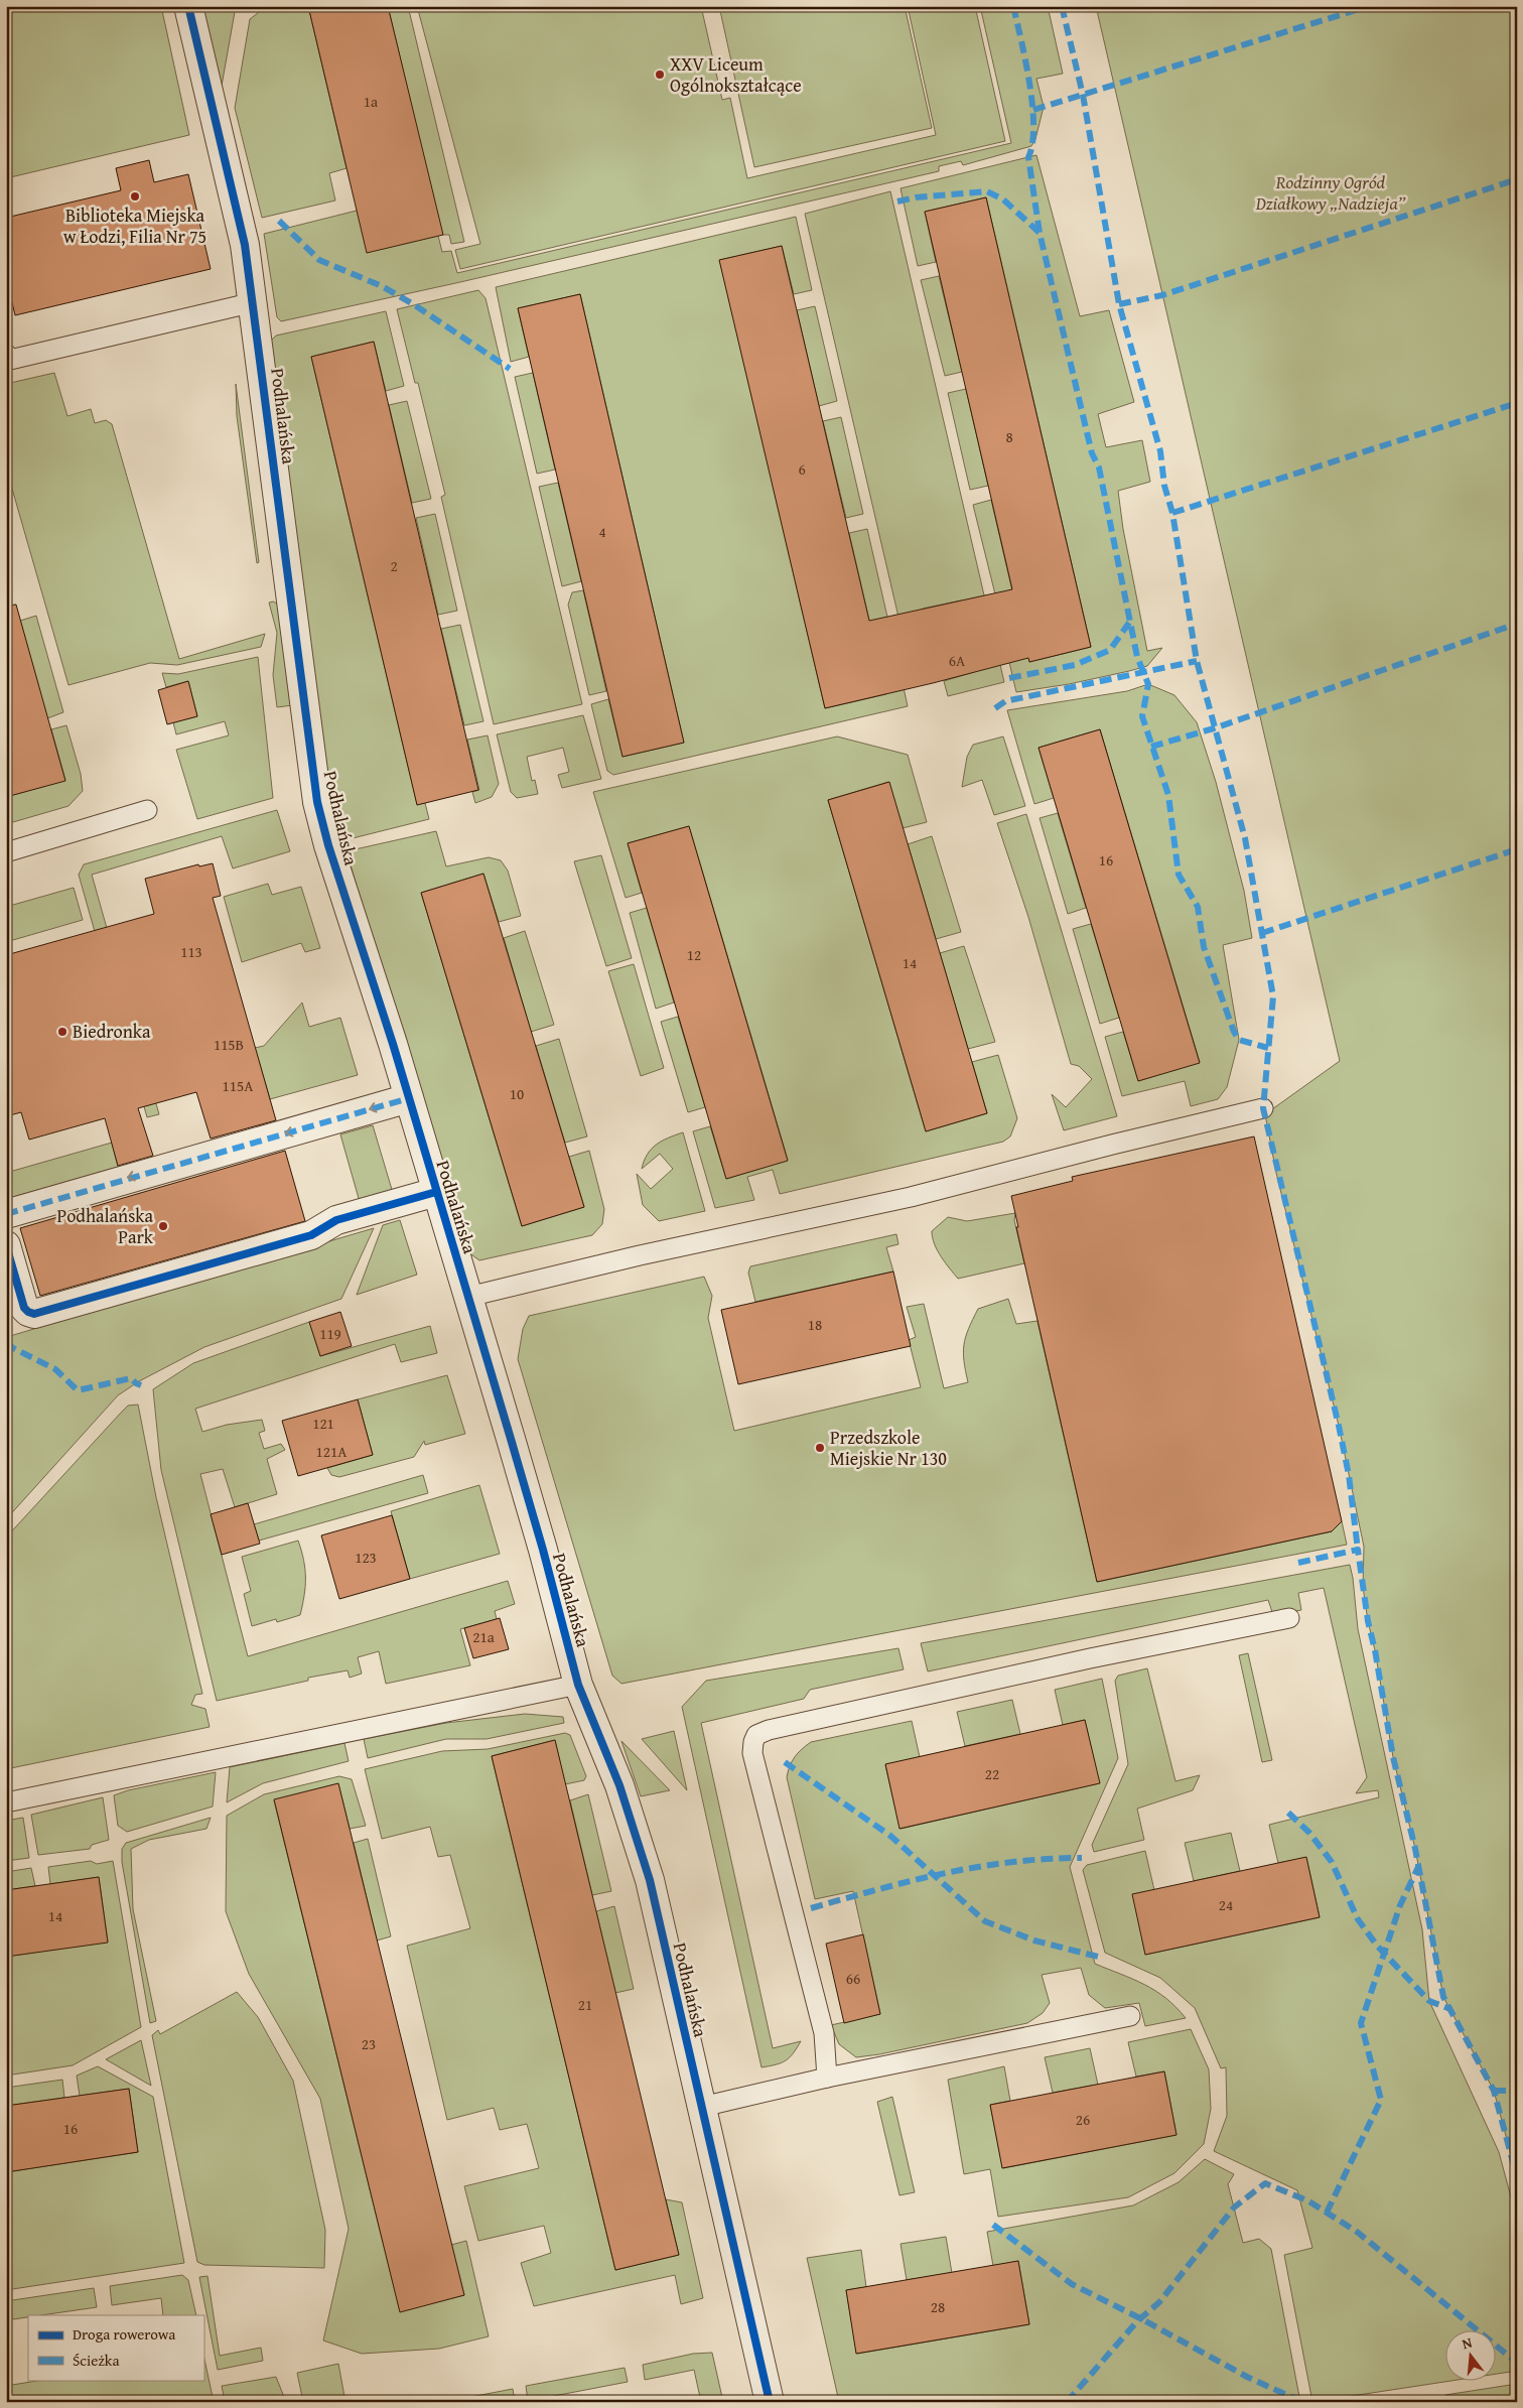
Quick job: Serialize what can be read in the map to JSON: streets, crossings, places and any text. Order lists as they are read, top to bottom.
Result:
{
  "streets": {
    "street": ["Podhalańska"]
  },
  "parks": ["Rodzinny Ogród Działkowy „Nadzieja”"],
  "places": [
    "XXV Liceum Ogólnokształcące",
    "Biblioteka Miejska w Łodzi, Filia Nr 75",
    "Biedronka",
    "Podhalańska Park",
    "Przedszkole Miejskie Nr 130"
  ],
  "house_numbers": [
    "1a",
    "8",
    "6",
    "4",
    "2",
    "6A",
    "16",
    "113",
    "12",
    "14",
    "115B",
    "115A",
    "10",
    "18",
    "119",
    "121",
    "121A",
    "123",
    "21a",
    "22",
    "24",
    "14",
    "66",
    "21",
    "23",
    "26",
    "16",
    "28"
  ],
  "legend": ["Droga rowerowa", "Ścieżka"],
  "north": "top"
}
